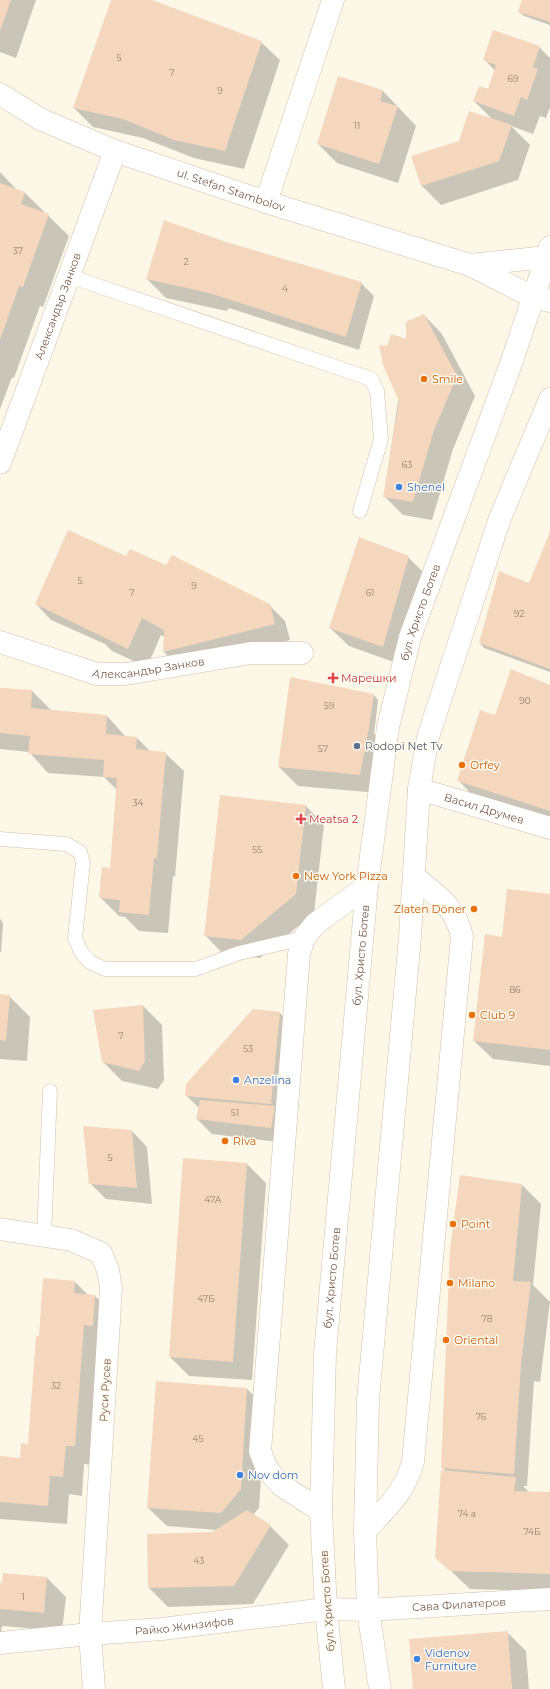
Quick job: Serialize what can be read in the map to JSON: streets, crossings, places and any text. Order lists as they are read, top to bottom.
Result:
{
  "streets": {
    "street": [
      "ul. Stefan Stambolov",
      "Александър Занков",
      "бул. Христо Ботев",
      "Васил Друмев",
      "Руси Русев",
      "Сава Филатеров",
      "Райко Жинзифов"
    ]
  },
  "crossings": [
    ["ul. Stefan Stambolov", "Александър Занков"],
    ["ul. Stefan Stambolov", "бул. Христо Ботев"],
    ["бул. Христо Ботев", "Райко Жинзифов"],
    ["Руси Русев", "Райко Жинзифов"],
    ["Сава Филатеров", "Райко Жинзифов"]
  ],
  "places": {
    "other": [
      "Smile",
      "Shenel",
      "Rodopi Net Tv",
      "Orfey",
      "New York Pizza",
      "Zlaten Döner",
      "Club 9",
      "Anzelina",
      "Riva",
      "Point",
      "Milano",
      "Oriental",
      "Nov dom",
      "Videnov Furniture"
    ],
    "health": ["Марешки", "Meatsa 2"]
  },
  "house_numbers": [
    "5",
    "7",
    "69",
    "9",
    "11",
    "37",
    "2",
    "4",
    "63",
    "5",
    "9",
    "7",
    "61",
    "92",
    "90",
    "59",
    "57",
    "34",
    "55",
    "86",
    "7",
    "53",
    "51",
    "5",
    "47А",
    "47Б",
    "78",
    "32",
    "76",
    "45",
    "74 a",
    "74Б",
    "43",
    "1"
  ]
}
